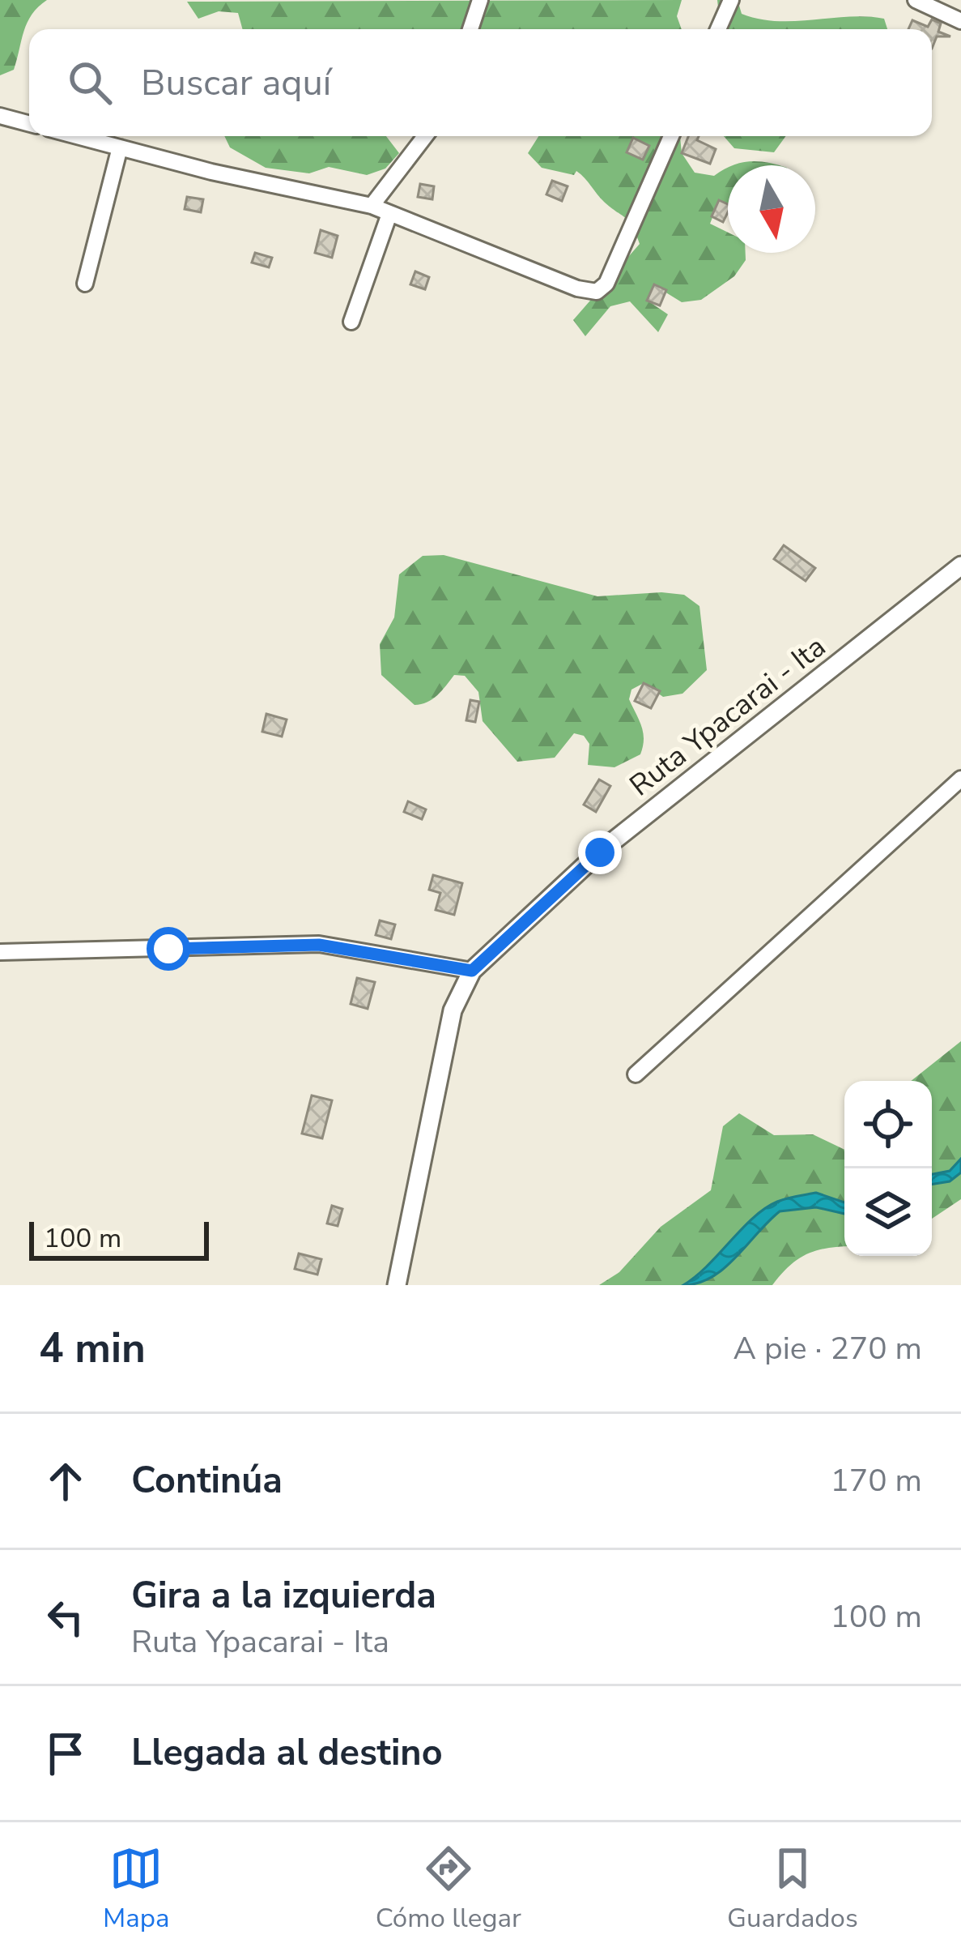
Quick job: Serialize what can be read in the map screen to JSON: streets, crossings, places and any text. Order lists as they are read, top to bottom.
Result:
{
  "streets": {
    "street": ["Ruta Ypacarai - Ita"]
  },
  "scale_bar": "100 m",
  "north": "bottom",
  "page": {
    "search": "Buscar aquí",
    "scale": "100 m",
    "heading": ["4 min", "A pie · 270 m"],
    "list": [
      ["Continúa", "170 m"],
      ["Gira a la izquierda", "Ruta Ypacarai - Ita", "100 m"],
      "Llegada al destino"
    ],
    "nav": ["Mapa", "Cómo llegar", "Guardados"]
  }
}
